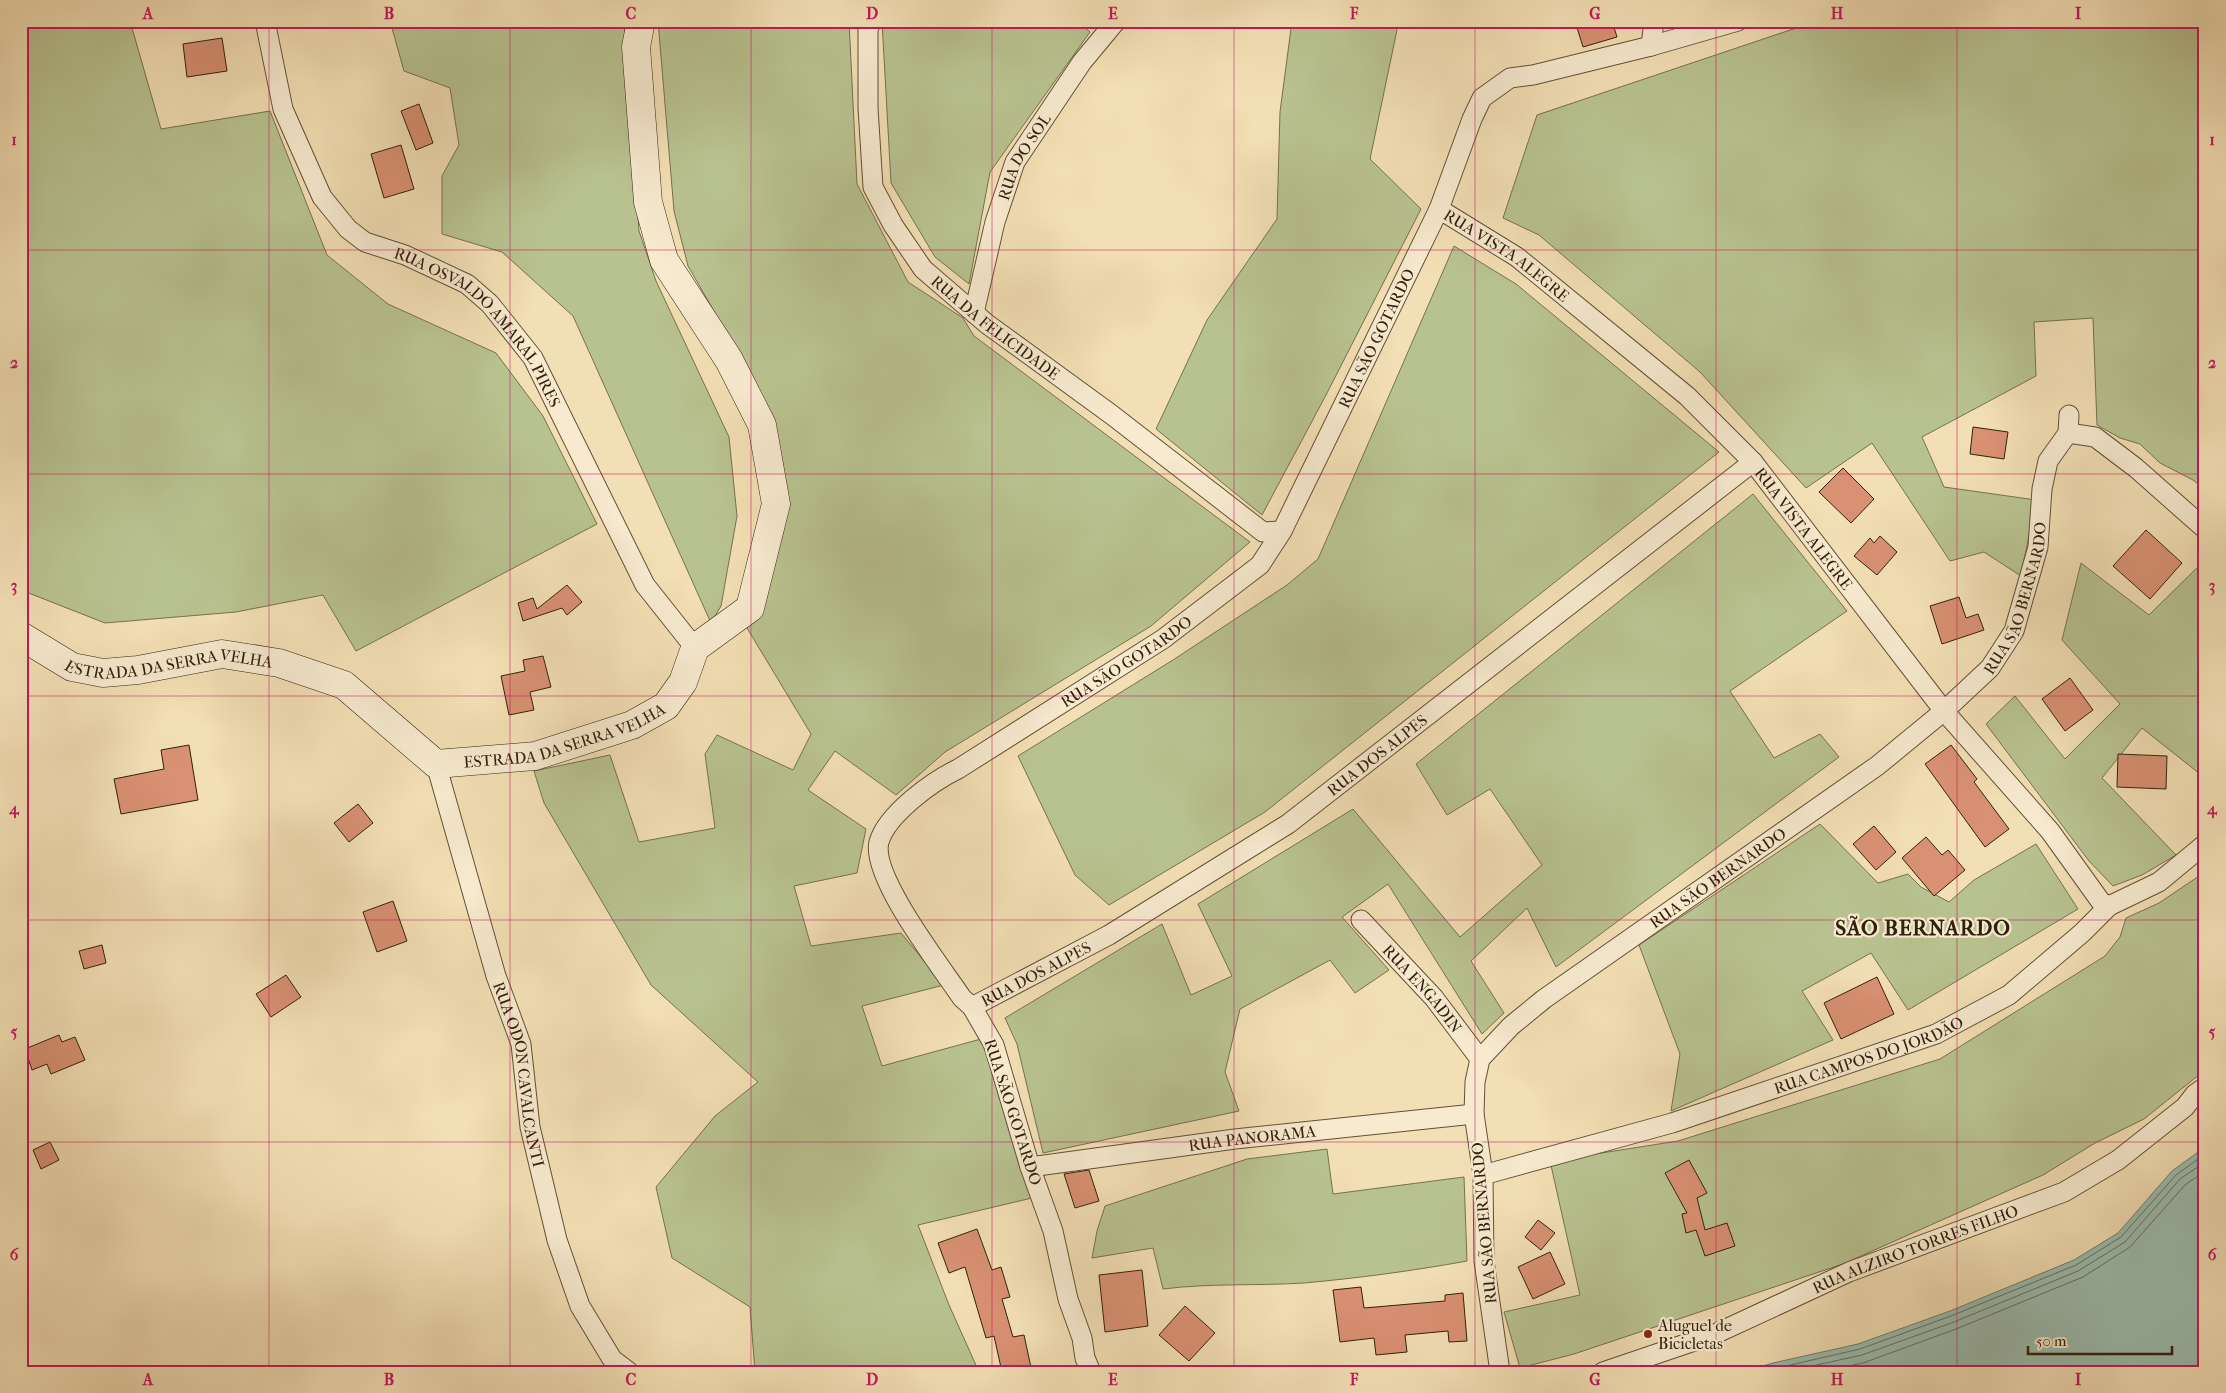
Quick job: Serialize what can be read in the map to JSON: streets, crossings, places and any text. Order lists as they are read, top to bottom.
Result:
{
  "streets": {
    "street": [
      "RUA DO SOL",
      "RUA VISTA ALEGRE",
      "RUA DA FELICIDADE",
      "RUA OSVALDO AMARAL PIRES",
      "RUA SÃO GOTARDO",
      "RUA SÃO BERNARDO",
      "ESTRADA DA SERRA VELHA",
      "RUA DOS ALPES",
      "RUA ENGADIN",
      "RUA CAMPOS DO JORDÃO",
      "RUA ODON CAVALCANTI",
      "RUA PANORAMA",
      "RUA ALZIRO TORRES FILHO"
    ]
  },
  "crossings": [
    ["RUA DO SOL", "RUA DA FELICIDADE"],
    ["RUA VISTA ALEGRE", "RUA SÃO GOTARDO"],
    ["RUA VISTA ALEGRE", "RUA SÃO BERNARDO"],
    ["RUA VISTA ALEGRE", "RUA DOS ALPES"],
    ["RUA VISTA ALEGRE", "RUA CAMPOS DO JORDÃO"],
    ["RUA DA FELICIDADE", "RUA SÃO GOTARDO"],
    ["RUA OSVALDO AMARAL PIRES", "ESTRADA DA SERRA VELHA"],
    ["RUA SÃO GOTARDO", "RUA DOS ALPES"],
    ["RUA SÃO GOTARDO", "RUA PANORAMA"],
    ["RUA SÃO BERNARDO", "RUA ENGADIN"],
    ["RUA SÃO BERNARDO", "RUA CAMPOS DO JORDÃO"],
    ["RUA SÃO BERNARDO", "RUA PANORAMA"],
    ["ESTRADA DA SERRA VELHA", "RUA ODON CAVALCANTI"]
  ],
  "districts": ["SÃO BERNARDO"],
  "places": ["Aluguel de Bicicletas"],
  "scale_bar": "50 m",
  "grid": {
    "columns": [
      "A",
      "B",
      "C",
      "D",
      "E",
      "F",
      "G",
      "H",
      "I"
    ],
    "rows": [
      "1",
      "2",
      "3",
      "4",
      "5",
      "6"
    ]
  }
}
